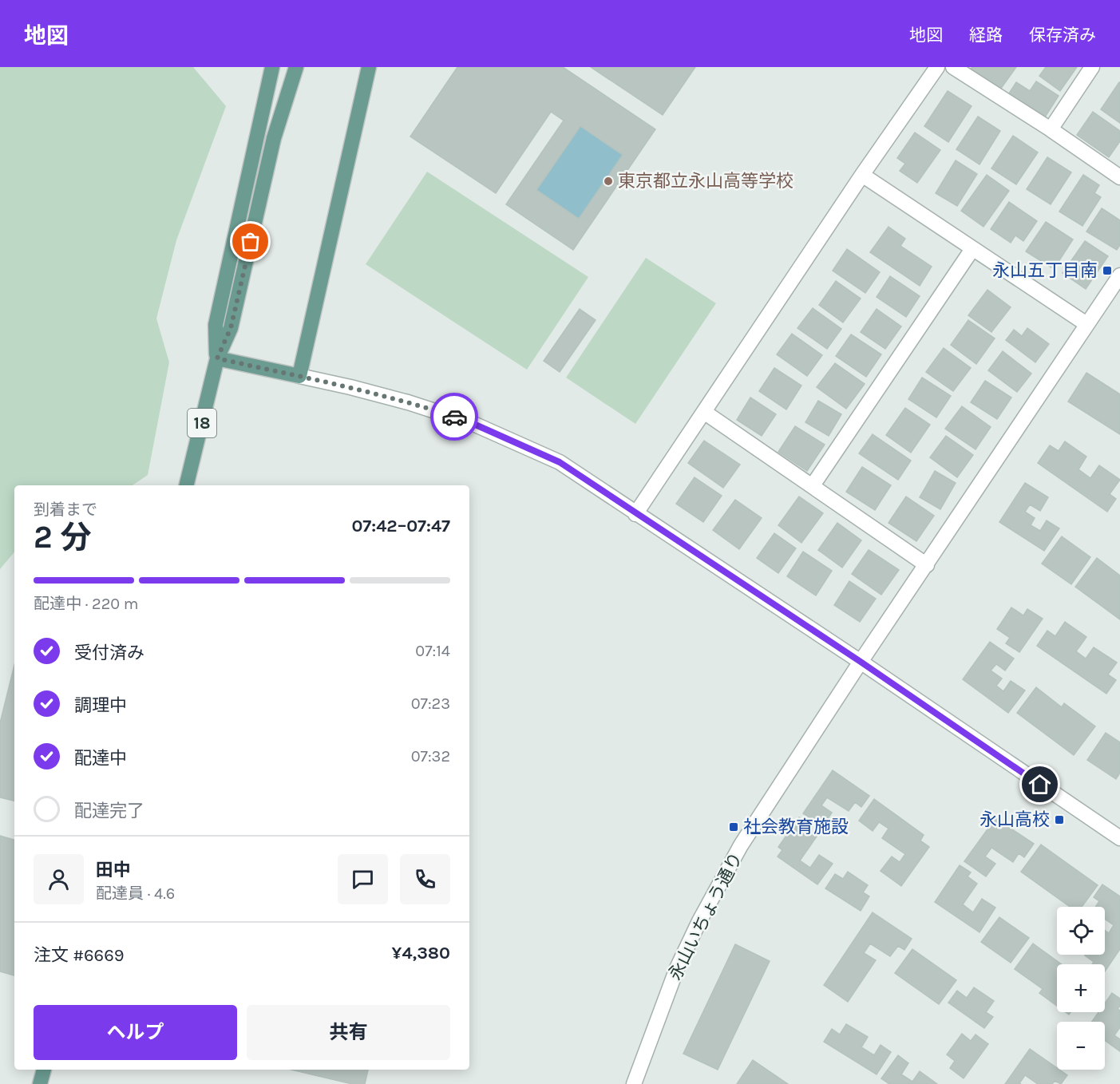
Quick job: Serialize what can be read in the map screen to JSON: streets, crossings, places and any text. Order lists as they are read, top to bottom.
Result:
{
  "streets": {
    "main road": ["18"],
    "street": ["永山いちょう通り"]
  },
  "places": {
    "other": ["東京都立永山高等学校"],
    "transit": ["永山五丁目南", "永山高校", "社会教育施設"]
  },
  "page": {
    "header": "地図",
    "nav": ["地図", "経路", "保存済み"],
    "heading": ["2 分", "到着まで", "07:42–07:47"],
    "panel": [
      "田中",
      "配達員 · 4.6",
      "注文 #6669",
      "¥4,380"
    ],
    "bar": "配達中 · 220 m",
    "list": [
      ["受付済み", "07:14"],
      ["調理中", "07:23"],
      ["配達中", "07:32"],
      "配達完了"
    ],
    "map_buttons": ["+", "−"],
    "buttons": ["ヘルプ", "共有"]
  }
}
